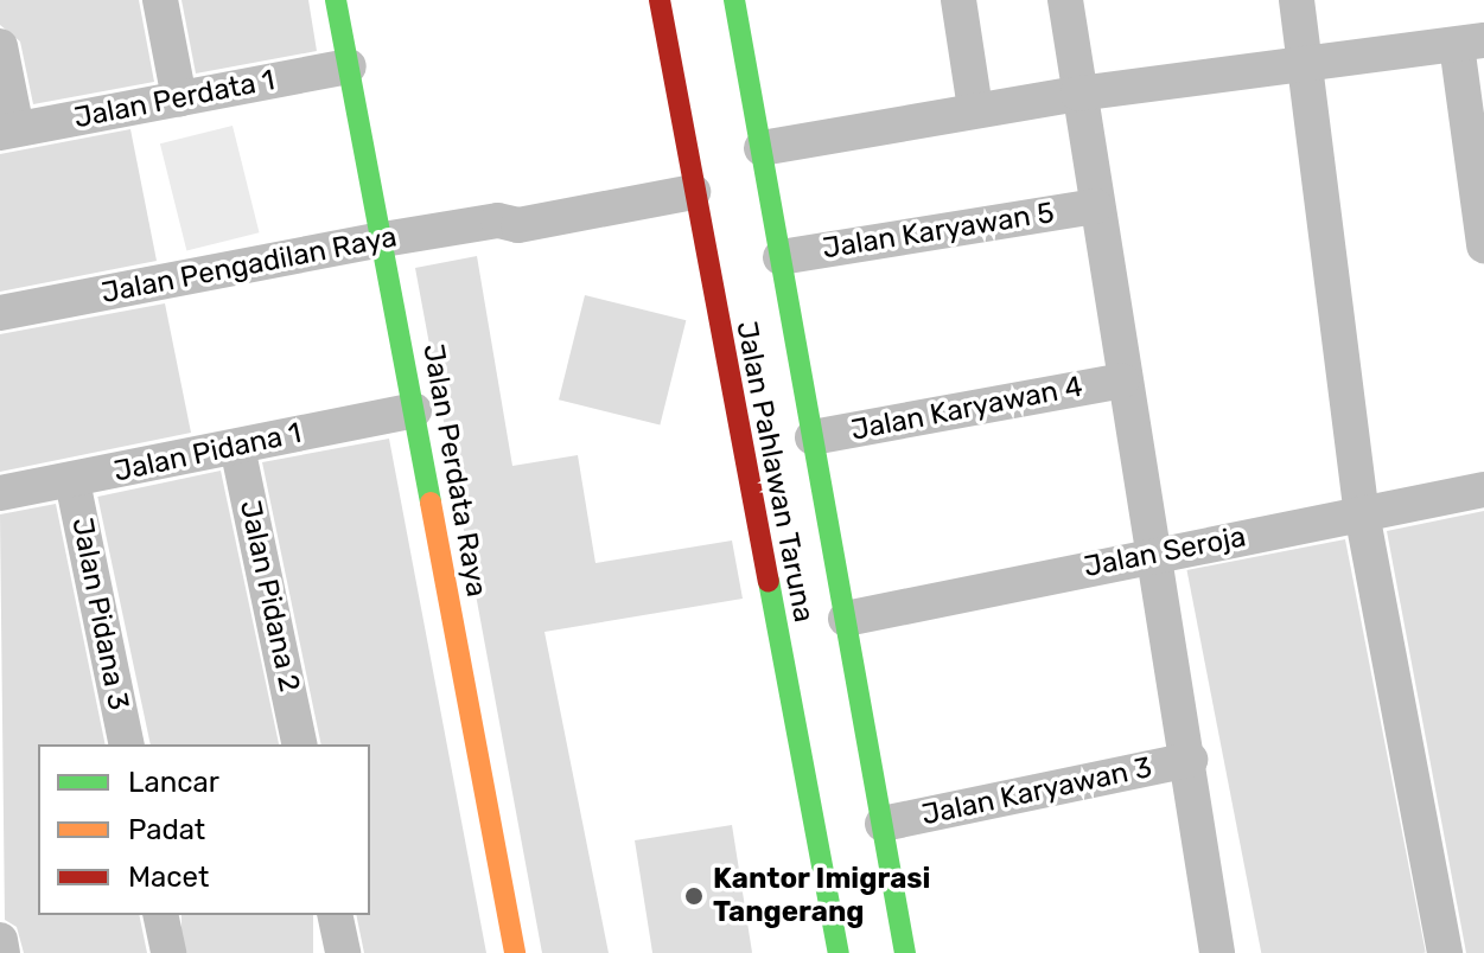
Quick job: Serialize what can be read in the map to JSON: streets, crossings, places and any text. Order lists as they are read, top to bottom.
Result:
{
  "streets": {
    "main road": ["Jalan Perdata Raya", "Jalan Pahlawan Taruna"],
    "street": [
      "Jalan Perdata 1",
      "Jalan Karyawan 5",
      "Jalan Pengadilan Raya",
      "Jalan Karyawan 4",
      "Jalan Pidana 1",
      "Jalan Seroja",
      "Jalan Pidana 2",
      "Jalan Pidana 3",
      "Jalan Karyawan 3"
    ]
  },
  "crossings": [
    ["Jalan Perdata 1", "Jalan Perdata Raya"],
    ["Jalan Karyawan 5", "Jalan Pahlawan Taruna"],
    ["Jalan Pengadilan Raya", "Jalan Perdata Raya"],
    ["Jalan Pengadilan Raya", "Jalan Pahlawan Taruna"],
    ["Jalan Karyawan 4", "Jalan Pahlawan Taruna"],
    ["Jalan Pidana 1", "Jalan Perdata Raya"],
    ["Jalan Pidana 1", "Jalan Pidana 2"],
    ["Jalan Pidana 1", "Jalan Pidana 3"],
    ["Jalan Pahlawan Taruna", "Jalan Seroja"],
    ["Jalan Pahlawan Taruna", "Jalan Karyawan 3"]
  ],
  "places": ["Kantor Imigrasi Tangerang"],
  "legend": ["Lancar", "Padat", "Macet"]
}
